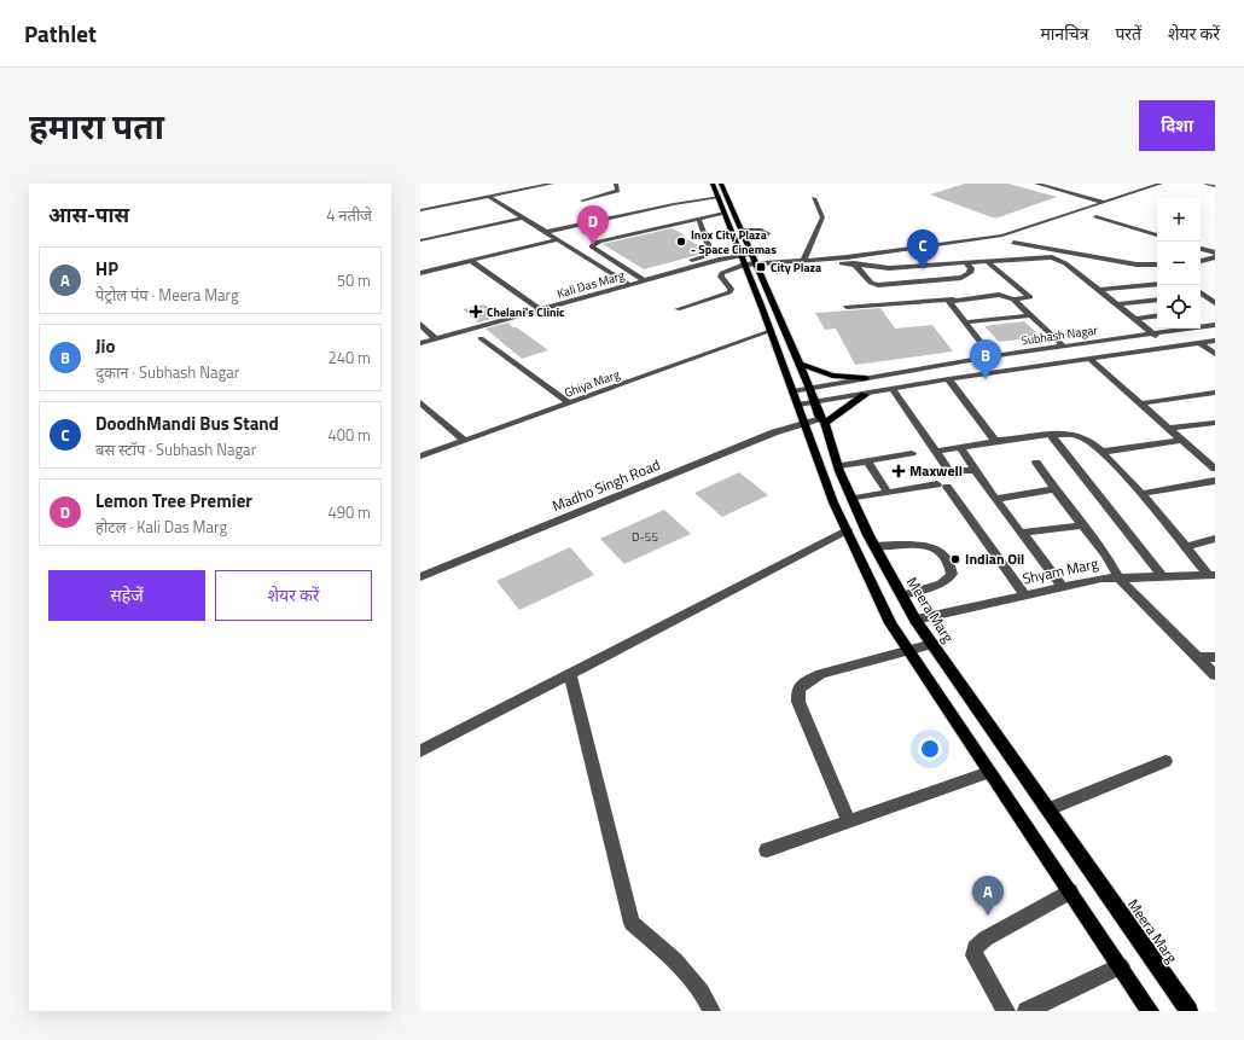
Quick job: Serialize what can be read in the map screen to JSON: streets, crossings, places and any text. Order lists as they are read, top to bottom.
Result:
{
  "streets": {
    "main road": ["Meera Marg"],
    "street": [
      "Kali Das Marg",
      "Subhash Nagar",
      "Ghiya Marg",
      "Madho Singh Road",
      "Shyam Marg"
    ]
  },
  "crossings": [
    ["Kali Das Marg", "Meera Marg"],
    ["Subhash Nagar", "Meera Marg"],
    ["Ghiya Marg", "Meera Marg"],
    ["Madho Singh Road", "Meera Marg"],
    ["Shyam Marg", "Meera Marg"]
  ],
  "places": {
    "other": ["Inox City Plaza - Space Cinemas", "Indian Oil"],
    "transit": ["City Plaza"],
    "health": ["Chelani's Clinic", "Maxwell"]
  },
  "house_numbers": ["D-55"],
  "page": {
    "header": "Pathlet",
    "nav": ["मानचित्र", "परतें", "शेयर करें"],
    "title": "हमारा पता",
    "buttons": [
      "दिशा",
      ["सहेजें", "शेयर करें"]
    ],
    "heading": ["आस-पास", "4 नतीजे"],
    "map_buttons": ["+", "−"],
    "pins": [
      "D",
      "C",
      "B",
      "A"
    ],
    "list": [
      {
        "mark": "A",
        "name": "HP",
        "note": "पेट्रोल पंप · Meera Marg",
        "value": "50 m"
      },
      {
        "mark": "B",
        "name": "Jio",
        "note": "दुकान · Subhash Nagar",
        "value": "240 m"
      },
      {
        "mark": "C",
        "name": "DoodhMandi Bus Stand",
        "note": "बस स्टॉप · Subhash Nagar",
        "value": "400 m"
      },
      {
        "mark": "D",
        "name": "Lemon Tree Premier",
        "note": "होटल · Kali Das Marg",
        "value": "490 m"
      }
    ]
  }
}
